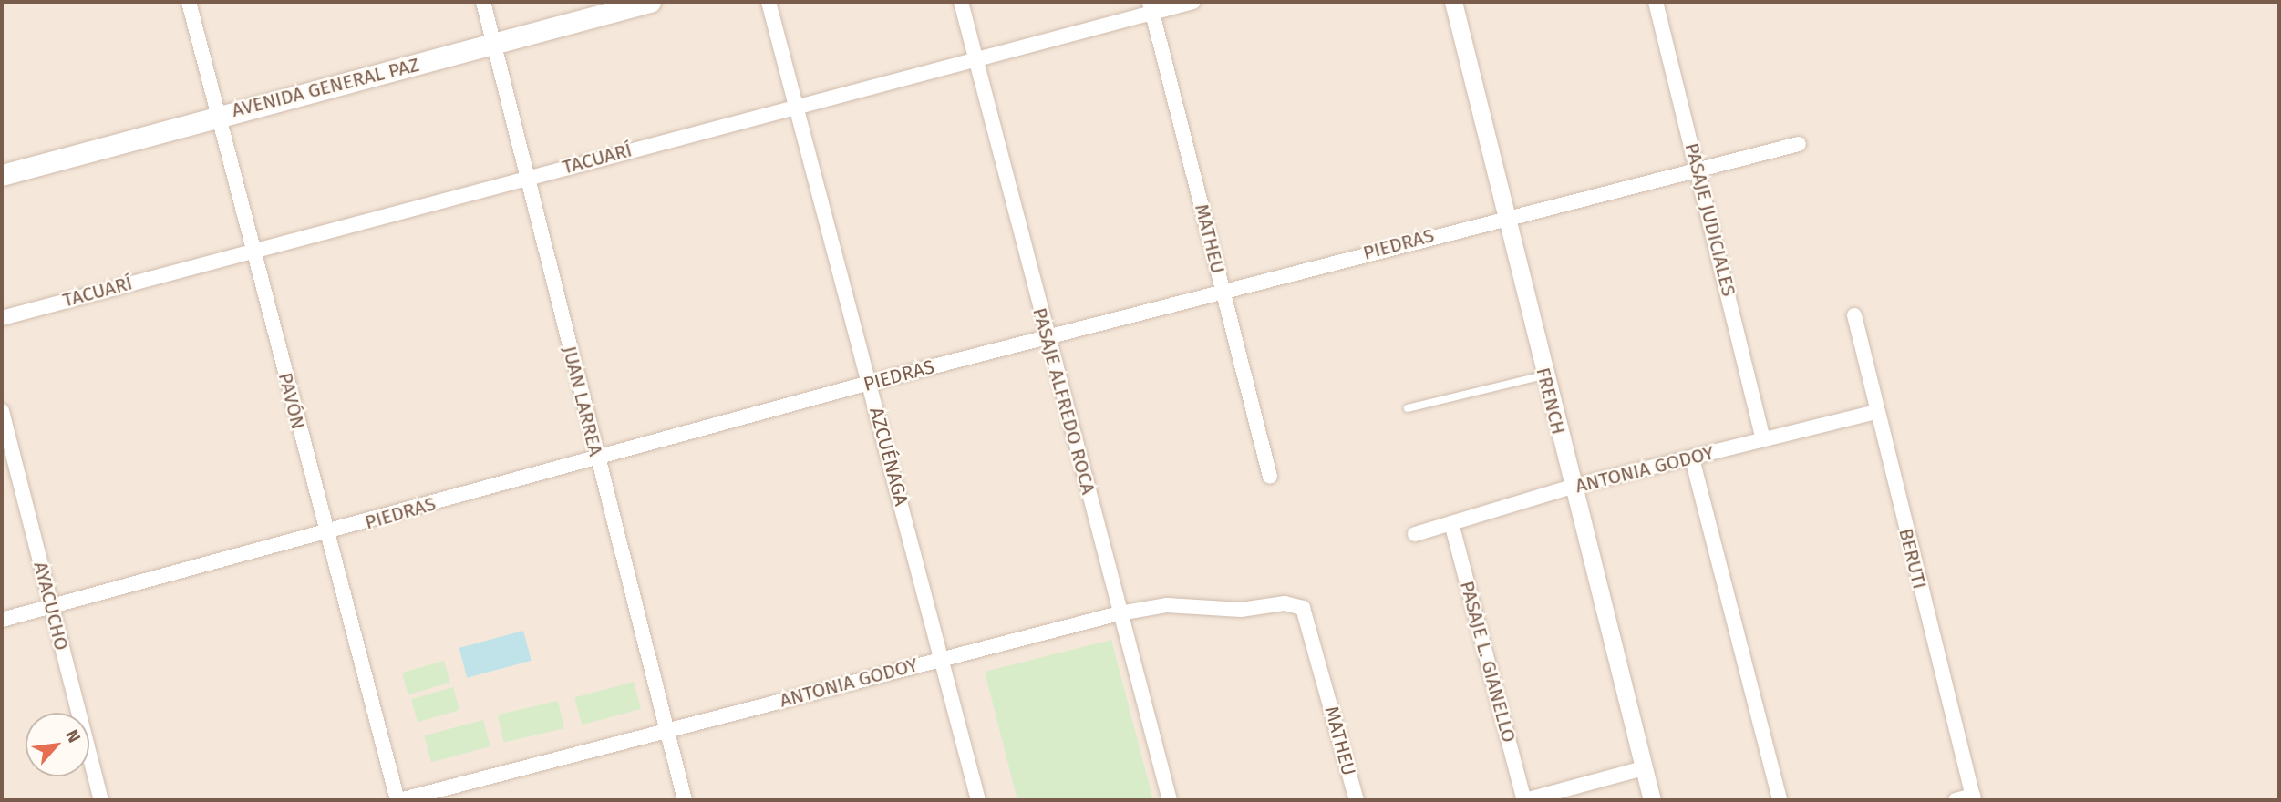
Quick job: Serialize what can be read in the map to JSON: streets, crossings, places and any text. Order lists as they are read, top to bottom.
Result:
{
  "streets": {
    "main road": ["AVENIDA GENERAL PAZ"],
    "street": [
      "TACUARÍ",
      "PASAJE JUDICIALES",
      "MATHEU",
      "PIEDRAS",
      "PAVÓN",
      "JUAN LARREA",
      "PASAJE ALFREDO ROCA",
      "FRENCH",
      "AZCUÉNAGA",
      "ANTONIA GODOY",
      "BERUTI",
      "AYACUCHO",
      "PASAJE L. GIANELLO"
    ]
  },
  "crossings": [
    ["AVENIDA GENERAL PAZ", "PAVÓN"],
    ["AVENIDA GENERAL PAZ", "JUAN LARREA"],
    ["TACUARÍ", "MATHEU"],
    ["TACUARÍ", "PAVÓN"],
    ["TACUARÍ", "JUAN LARREA"],
    ["TACUARÍ", "PASAJE ALFREDO ROCA"],
    ["TACUARÍ", "AZCUÉNAGA"],
    ["PASAJE JUDICIALES", "PIEDRAS"],
    ["PASAJE JUDICIALES", "ANTONIA GODOY"],
    ["MATHEU", "PIEDRAS"],
    ["MATHEU", "ANTONIA GODOY"],
    ["PIEDRAS", "PAVÓN"],
    ["PIEDRAS", "JUAN LARREA"],
    ["PIEDRAS", "PASAJE ALFREDO ROCA"],
    ["PIEDRAS", "FRENCH"],
    ["PIEDRAS", "AZCUÉNAGA"],
    ["PIEDRAS", "AYACUCHO"],
    ["PAVÓN", "ANTONIA GODOY"],
    ["JUAN LARREA", "ANTONIA GODOY"],
    ["PASAJE ALFREDO ROCA", "ANTONIA GODOY"],
    ["FRENCH", "ANTONIA GODOY"],
    ["AZCUÉNAGA", "ANTONIA GODOY"],
    ["ANTONIA GODOY", "BERUTI"],
    ["ANTONIA GODOY", "PASAJE L. GIANELLO"]
  ],
  "north": "top right"
}
